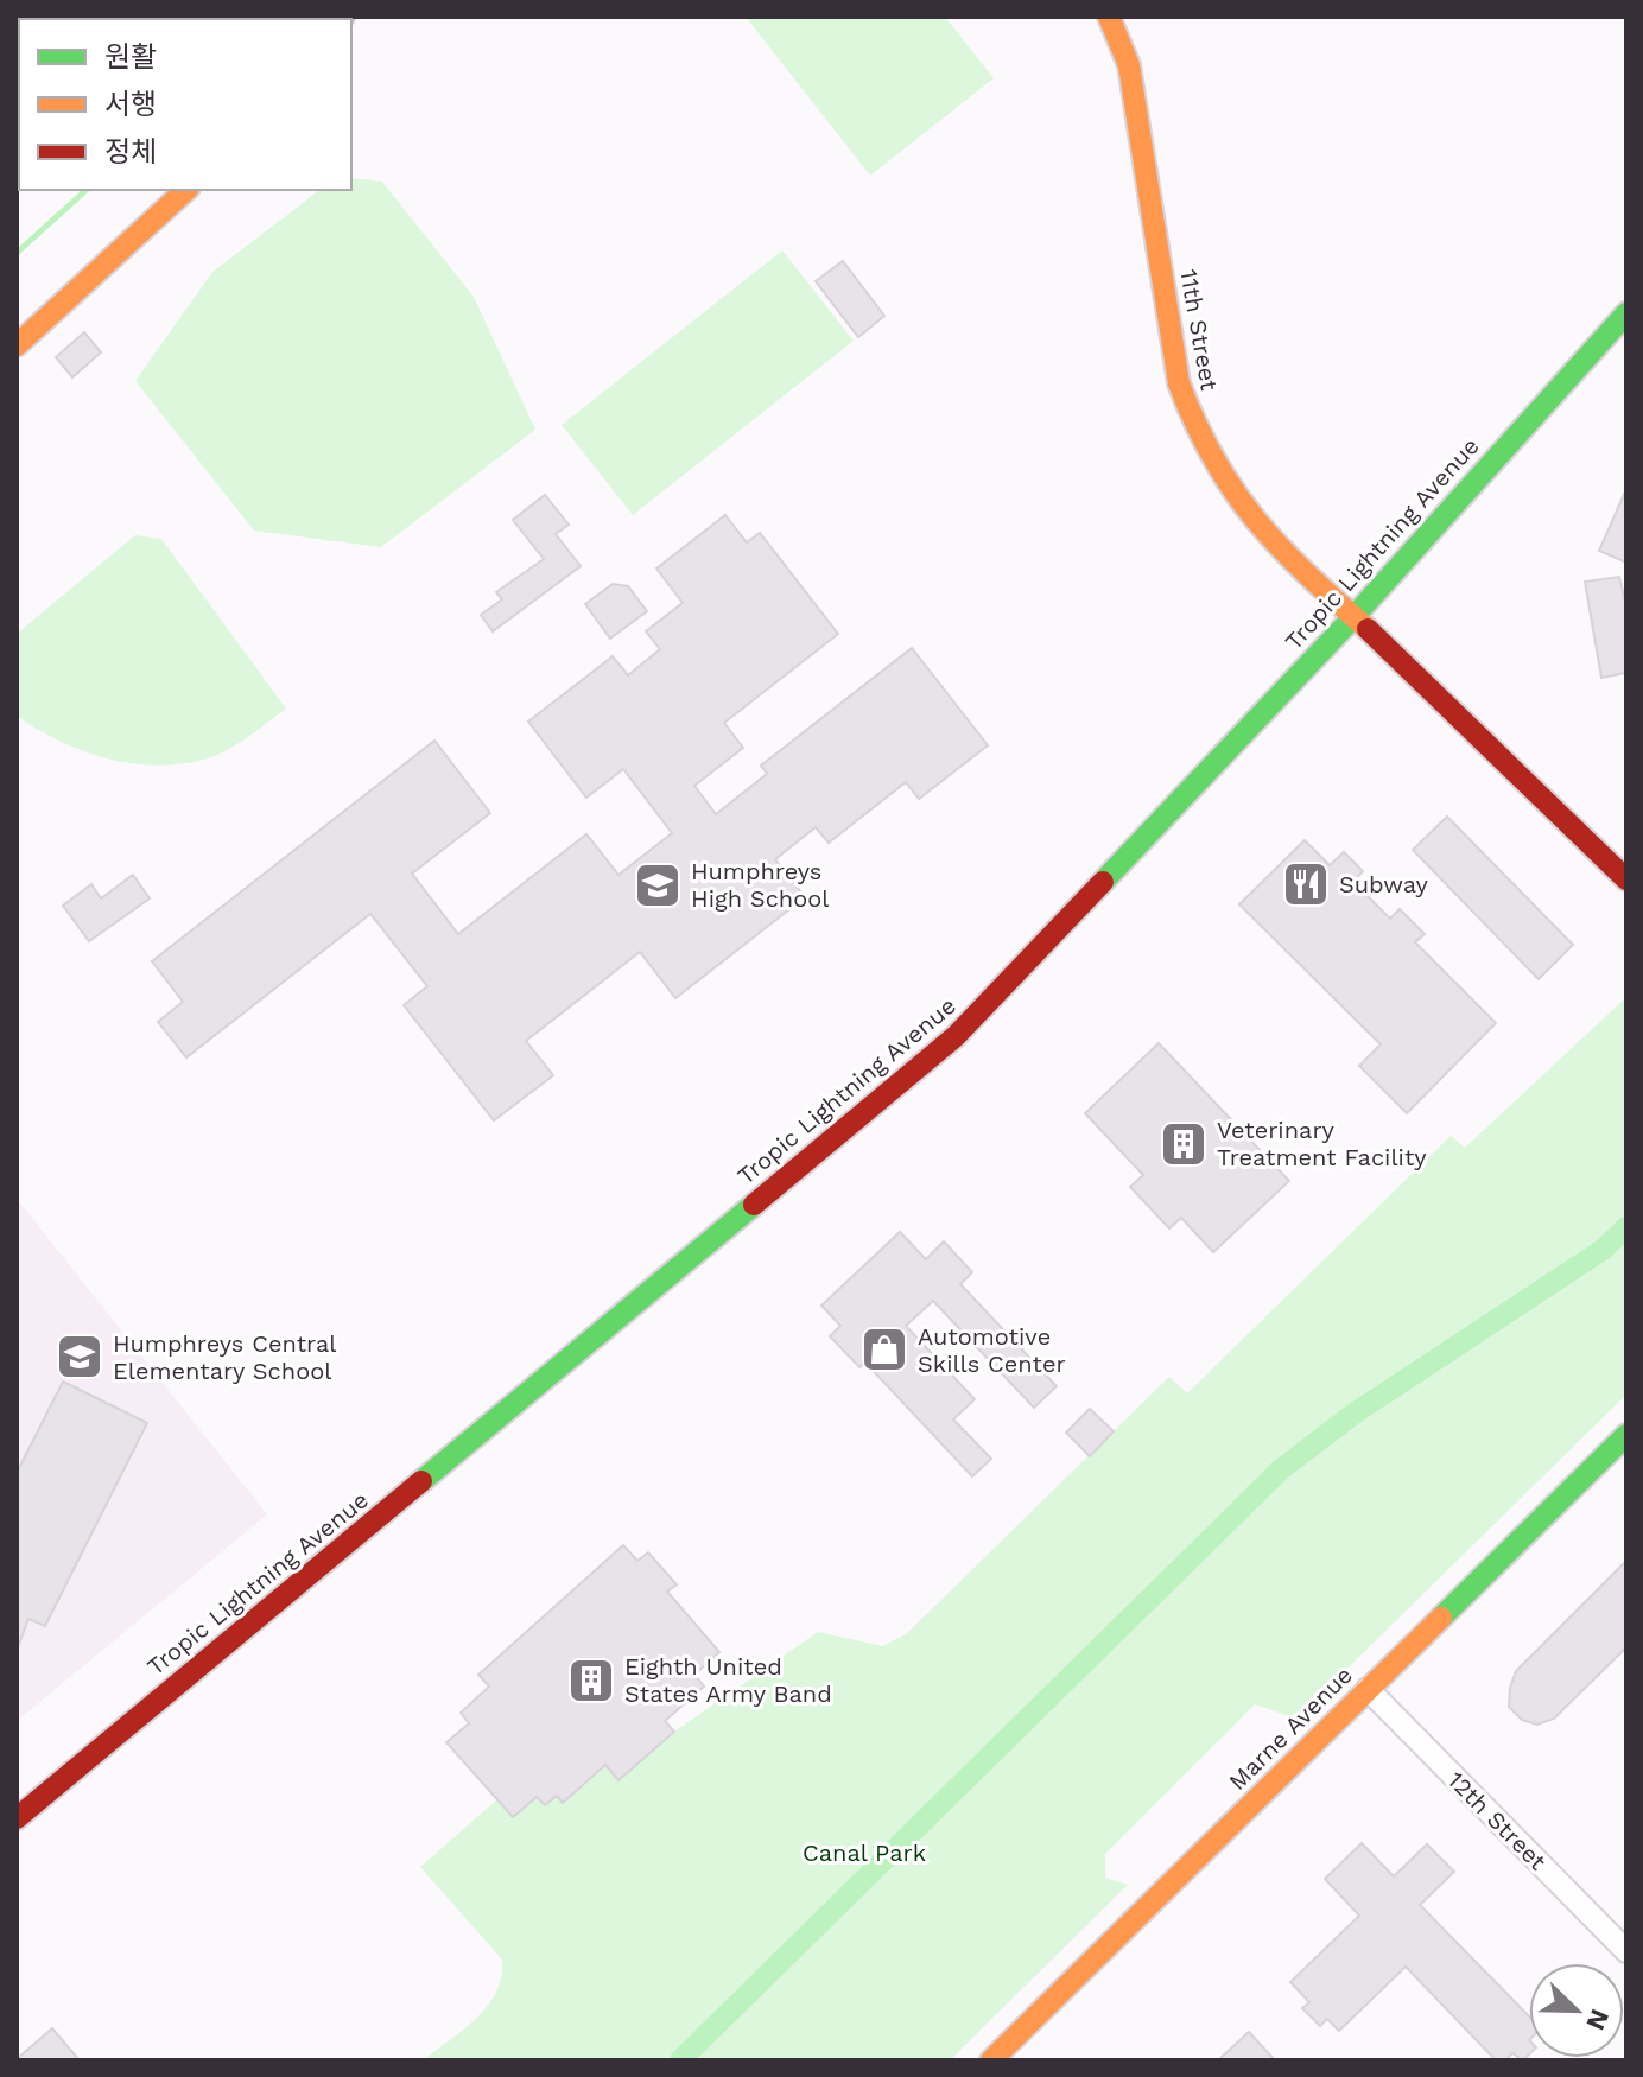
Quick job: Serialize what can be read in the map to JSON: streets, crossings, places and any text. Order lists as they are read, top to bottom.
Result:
{
  "streets": {
    "main road": ["11th Street", "Tropic Lightning Avenue", "Marne Avenue"],
    "street": ["12th Street"]
  },
  "crossings": [
    ["11th Street", "Tropic Lightning Avenue"],
    ["Marne Avenue", "12th Street"]
  ],
  "parks": ["Canal Park"],
  "places": {
    "restaurant": ["Subway"],
    "school or university": ["Humphreys High School", "Humphreys Central Elementary School"],
    "building": ["Veterinary Treatment Facility", "Eighth United States Army Band"],
    "shop": ["Automotive Skills Center"]
  },
  "legend": ["원활", "서행", "정체"],
  "north": "bottom right"
}
